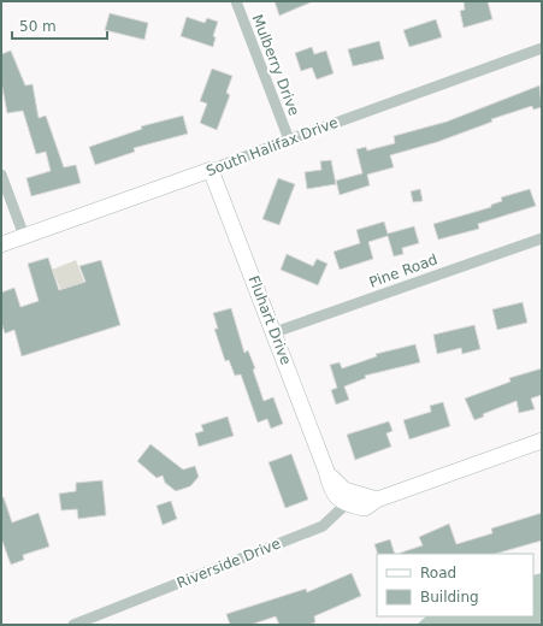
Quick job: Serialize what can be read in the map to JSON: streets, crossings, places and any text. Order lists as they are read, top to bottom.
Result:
{
  "streets": {
    "street": [
      "Mulberry Drive",
      "South Halifax Drive",
      "Pine Road",
      "Fluhart Drive",
      "Riverside Drive"
    ]
  },
  "crossings": [
    ["Mulberry Drive", "South Halifax Drive"],
    ["South Halifax Drive", "Fluhart Drive"],
    ["Pine Road", "Fluhart Drive"],
    ["Fluhart Drive", "Riverside Drive"]
  ],
  "legend": ["Road", "Building"],
  "scale_bar": "50 m"
}
